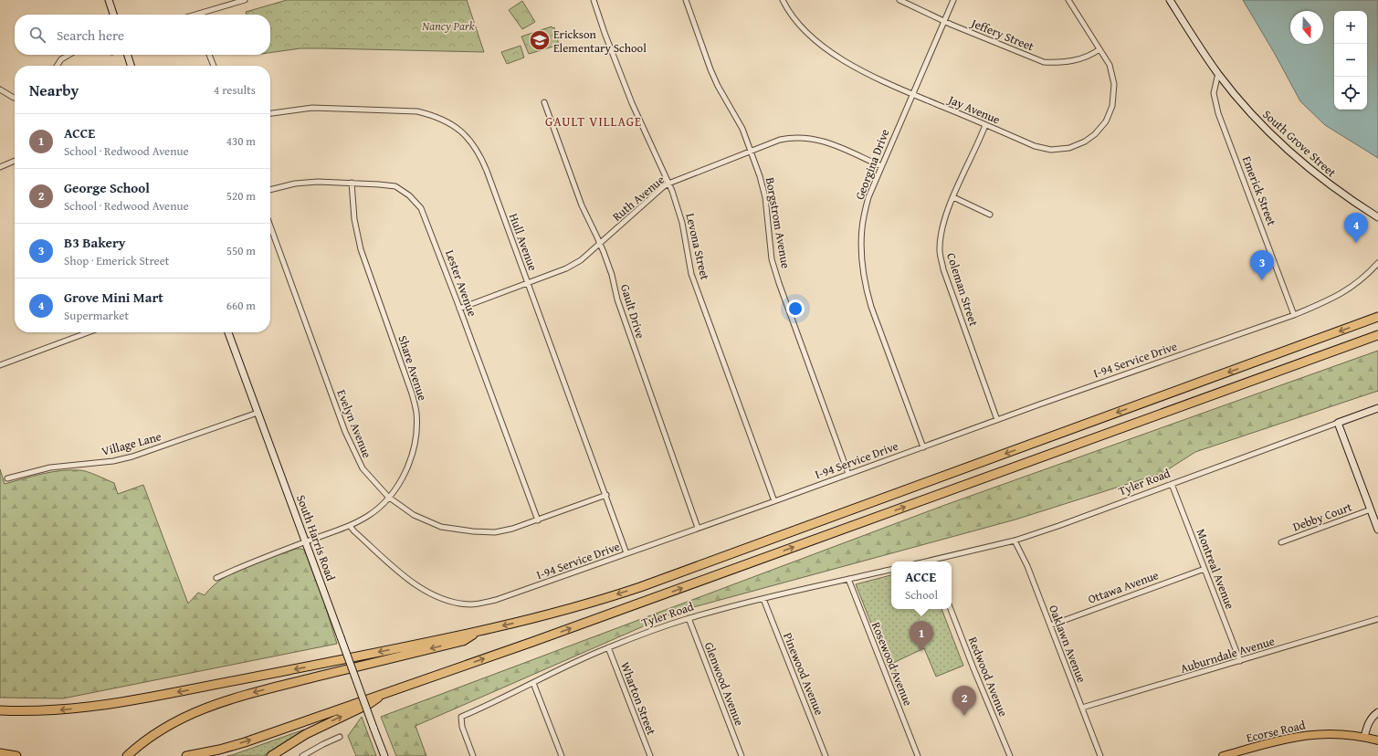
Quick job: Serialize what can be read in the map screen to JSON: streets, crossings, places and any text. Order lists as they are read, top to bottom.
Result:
{
  "streets": {
    "main road": [
      "South Grove Street",
      "Tyler Road",
      "South Harris Road",
      "Ecorse Road"
    ],
    "street": [
      "Jeffery Street",
      "Jay Avenue",
      "Georgina Drive",
      "Emerick Street",
      "Ruth Avenue",
      "Borgstrom Avenue",
      "Hull Avenue",
      "Levona Street",
      "Lester Avenue",
      "Coleman Street",
      "Gault Drive",
      "I-94 Service Drive",
      "Share Avenue",
      "Evelyn Avenue",
      "Village Lane",
      "Debby Court",
      "Montreal Avenue",
      "Ottawa Avenue",
      "Oaklawn Avenue",
      "Auburndale Avenue",
      "Rosewood Avenue",
      "Pinewood Avenue",
      "Redwood Avenue",
      "Glenwood Avenue",
      "Wharton Street"
    ]
  },
  "crossings": [
    ["Jeffery Street", "Jay Avenue"],
    ["Jeffery Street", "Georgina Drive"],
    ["Jay Avenue", "Georgina Drive"],
    ["Jay Avenue", "Coleman Street"],
    ["South Grove Street", "Emerick Street"],
    ["Georgina Drive", "Ruth Avenue"],
    ["Georgina Drive", "I-94 Service Drive"],
    ["Emerick Street", "I-94 Service Drive"],
    ["Ruth Avenue", "Borgstrom Avenue"],
    ["Ruth Avenue", "Hull Avenue"],
    ["Ruth Avenue", "Levona Street"],
    ["Ruth Avenue", "Lester Avenue"],
    ["Ruth Avenue", "Gault Drive"],
    ["Borgstrom Avenue", "I-94 Service Drive"],
    ["Hull Avenue", "I-94 Service Drive"],
    ["Hull Avenue", "Evelyn Avenue"],
    ["Levona Street", "I-94 Service Drive"],
    ["Lester Avenue", "Share Avenue"],
    ["Lester Avenue", "Evelyn Avenue"],
    ["Coleman Street", "I-94 Service Drive"],
    ["Gault Drive", "I-94 Service Drive"],
    ["I-94 Service Drive", "Share Avenue"],
    ["Share Avenue", "Evelyn Avenue"],
    ["Share Avenue", "South Harris Road"],
    ["Village Lane", "South Harris Road"],
    ["Tyler Road", "Montreal Avenue"],
    ["Tyler Road", "Oaklawn Avenue"],
    ["Tyler Road", "Rosewood Avenue"],
    ["Tyler Road", "Pinewood Avenue"],
    ["Tyler Road", "Glenwood Avenue"],
    ["Tyler Road", "Wharton Street"],
    ["Montreal Avenue", "Ottawa Avenue"],
    ["Montreal Avenue", "Auburndale Avenue"],
    ["Ottawa Avenue", "Oaklawn Avenue"],
    ["Oaklawn Avenue", "Auburndale Avenue"]
  ],
  "districts": ["GAULT VILLAGE"],
  "parks": ["Nancy Park"],
  "places": {
    "school or university": ["Erickson Elementary School"]
  },
  "north": "bottom",
  "page": {
    "map_buttons": ["+", "−"],
    "search": "Search here",
    "heading": ["Nearby", "4 results"],
    "list": [
      {
        "mark": "1",
        "name": "ACCE",
        "note": "School · Redwood Avenue",
        "value": "430 m"
      },
      {
        "mark": "2",
        "name": "George School",
        "note": "School · Redwood Avenue",
        "value": "520 m"
      },
      {
        "mark": "3",
        "name": "B3 Bakery",
        "note": "Shop · Emerick Street",
        "value": "550 m"
      },
      {
        "mark": "4",
        "name": "Grove Mini Mart",
        "note": "Supermarket",
        "value": "660 m"
      }
    ],
    "pins": [
      "4",
      "3",
      "1",
      "2"
    ],
    "popup": ["ACCE", "School"]
  }
}
